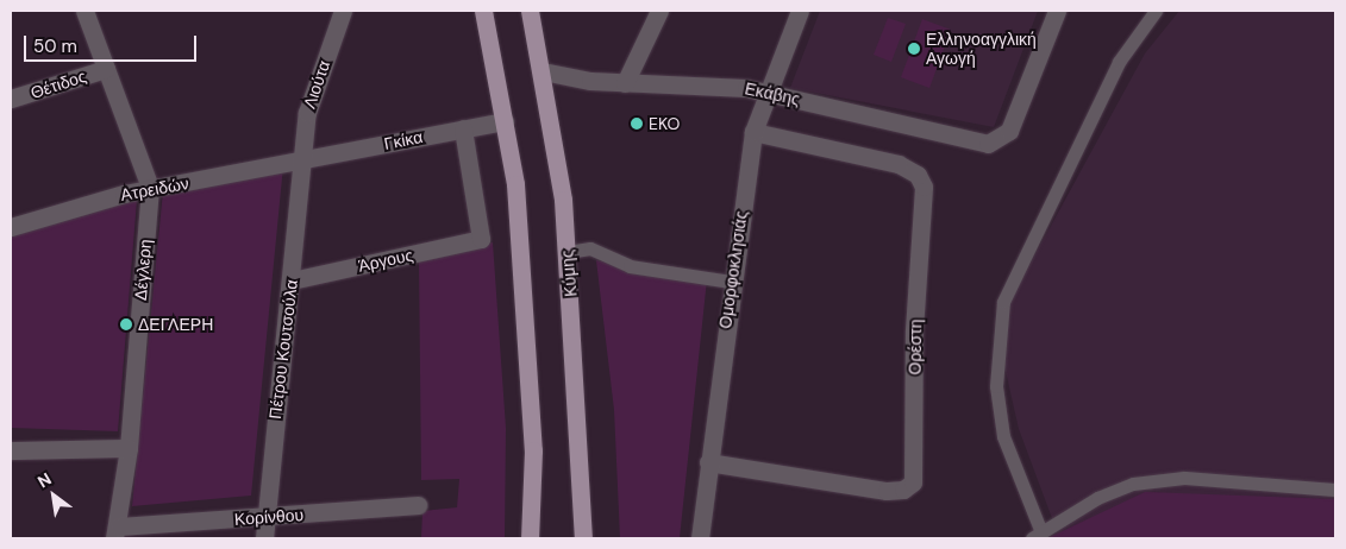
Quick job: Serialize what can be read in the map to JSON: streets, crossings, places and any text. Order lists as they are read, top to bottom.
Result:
{
  "streets": {
    "main road": ["Κύμης"],
    "street": [
      "Θέτιδος",
      "Λιούτα",
      "Εκάβης",
      "Γκίκα",
      "Ατρειδών",
      "Άργους",
      "Δέγλερη",
      "Ομορφοκλησιάς",
      "Ορέστη",
      "Πέτρου Κουτσούλα",
      "Κορίνθου"
    ]
  },
  "crossings": [
    ["Θέτιδος", "Δέγλερη"],
    ["Λιούτα", "Γκίκα"],
    ["Λιούτα", "Ατρειδών"],
    ["Λιούτα", "Πέτρου Κουτσούλα"],
    ["Εκάβης", "Ομορφοκλησιάς"],
    ["Εκάβης", "Κύμης"],
    ["Γκίκα", "Ατρειδών"],
    ["Γκίκα", "Άργους"],
    ["Γκίκα", "Πέτρου Κουτσούλα"],
    ["Ατρειδών", "Δέγλερη"],
    ["Ατρειδών", "Πέτρου Κουτσούλα"],
    ["Άργους", "Πέτρου Κουτσούλα"],
    ["Δέγλερη", "Κορίνθου"],
    ["Ομορφοκλησιάς", "Ορέστη"],
    ["Πέτρου Κουτσούλα", "Κορίνθου"]
  ],
  "places": ["Ελληνοαγγλική Αγωγή", "EKO", "ΔΕΓΛΕΡΗ"],
  "scale_bar": "50 m",
  "north": "top left"
}
